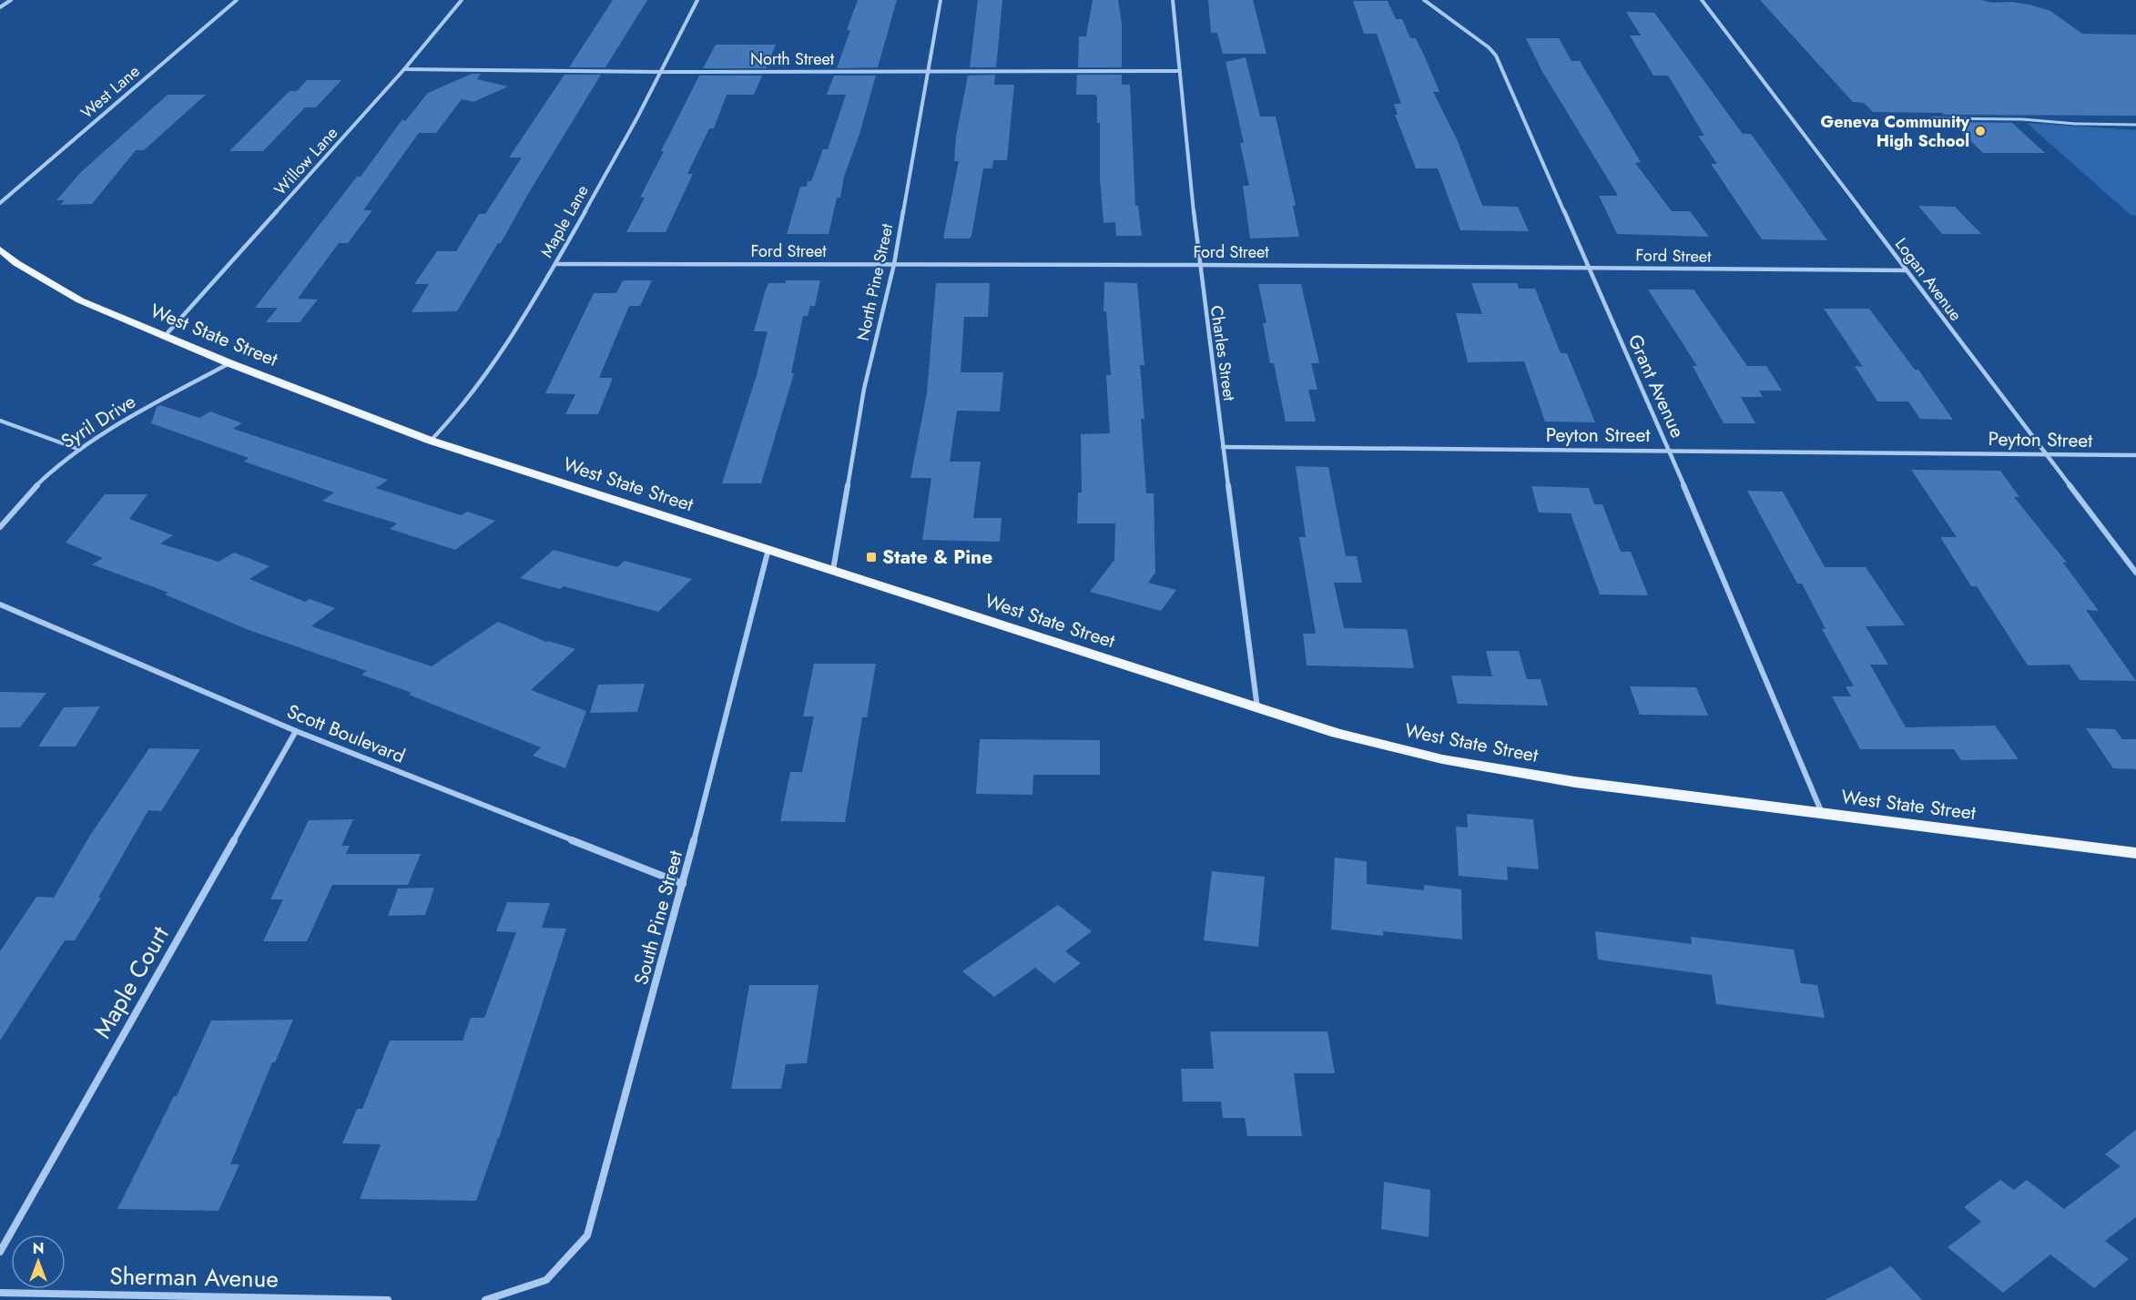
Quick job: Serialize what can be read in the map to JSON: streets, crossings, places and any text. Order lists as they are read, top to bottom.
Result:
{
  "streets": {
    "main road": ["West State Street"],
    "street": [
      "North Street",
      "West Lane",
      "Willow Lane",
      "Maple Lane",
      "Ford Street",
      "Logan Avenue",
      "North Pine Street",
      "Charles Street",
      "Grant Avenue",
      "Syril Drive",
      "Peyton Street",
      "Scott Boulevard",
      "South Pine Street",
      "Maple Court",
      "Sherman Avenue"
    ]
  },
  "crossings": [
    ["North Street", "Willow Lane"],
    ["North Street", "Maple Lane"],
    ["North Street", "North Pine Street"],
    ["North Street", "Charles Street"],
    ["Willow Lane", "West State Street"],
    ["Maple Lane", "Ford Street"],
    ["Maple Lane", "West State Street"],
    ["Ford Street", "Logan Avenue"],
    ["Ford Street", "North Pine Street"],
    ["Ford Street", "Charles Street"],
    ["Ford Street", "Grant Avenue"],
    ["Logan Avenue", "Peyton Street"],
    ["North Pine Street", "West State Street"],
    ["West State Street", "Charles Street"],
    ["West State Street", "Grant Avenue"],
    ["West State Street", "Syril Drive"],
    ["West State Street", "South Pine Street"],
    ["Charles Street", "Peyton Street"],
    ["Grant Avenue", "Peyton Street"],
    ["Scott Boulevard", "South Pine Street"],
    ["Scott Boulevard", "Maple Court"]
  ],
  "places": {
    "other": ["Geneva Community High School"],
    "transit": ["State & Pine"]
  },
  "north": "top"
}
